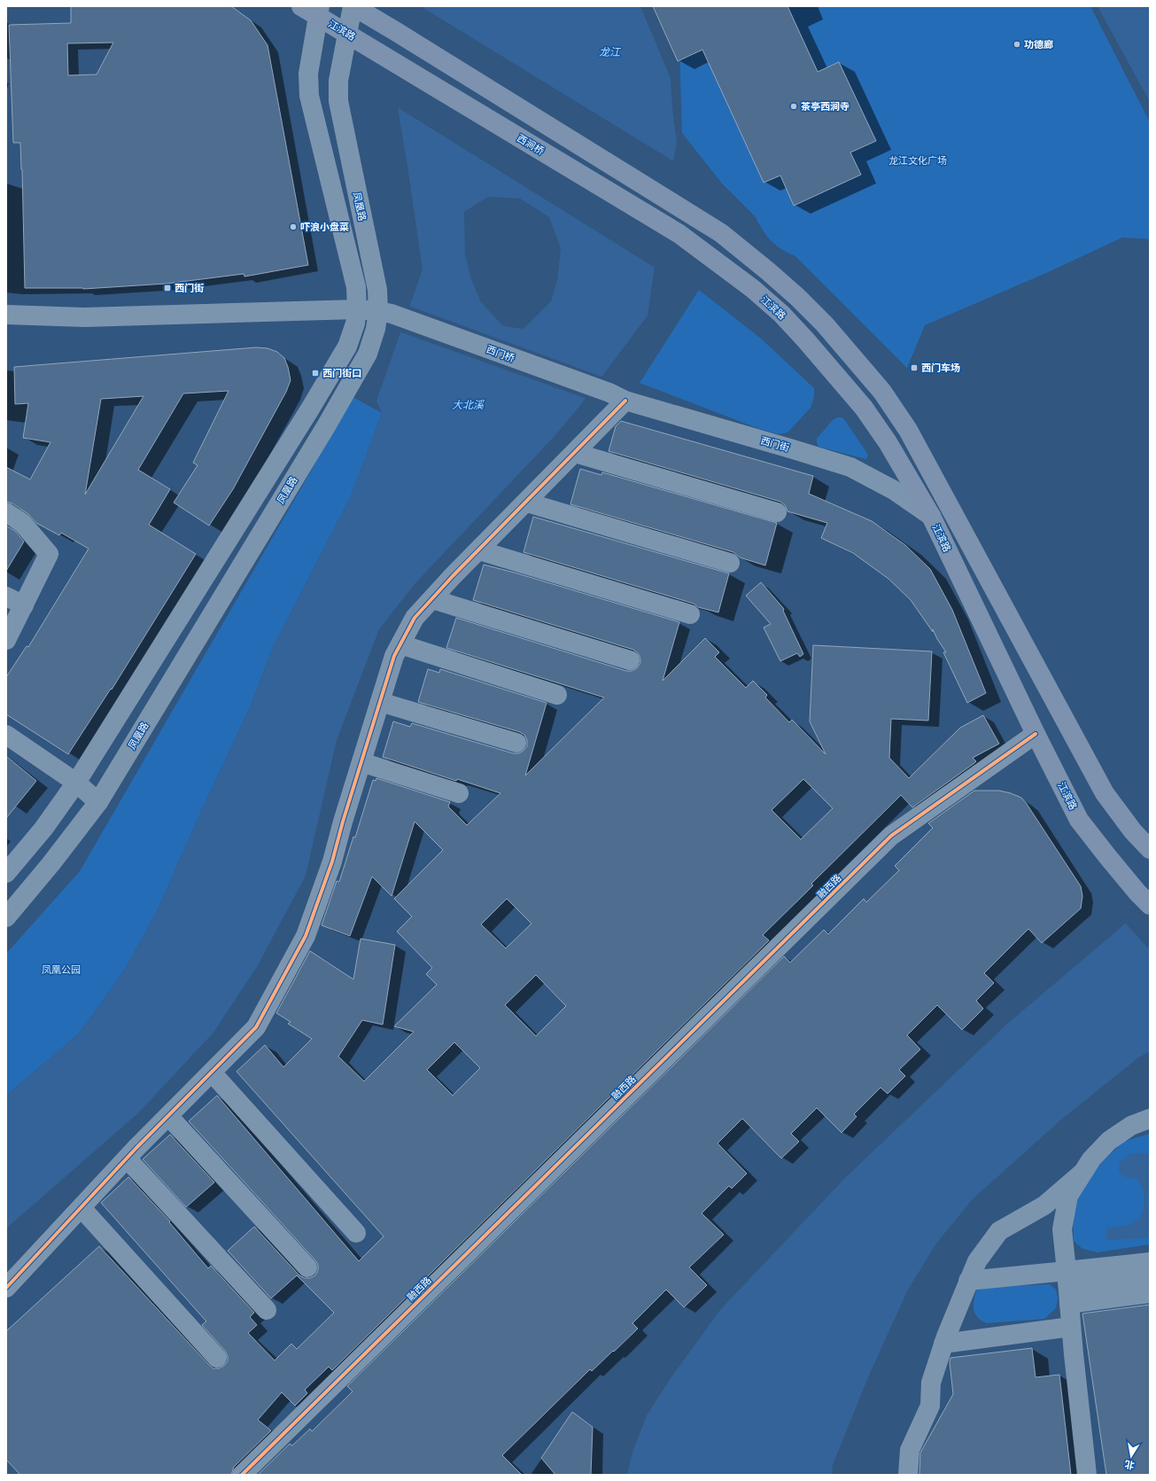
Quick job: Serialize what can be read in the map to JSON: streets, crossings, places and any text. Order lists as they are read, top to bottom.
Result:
{
  "streets": {
    "main road": ["江滨路", "西涧桥"],
    "street": [
      "凤凰路",
      "西门桥",
      "西门街",
      "融西路"
    ]
  },
  "crossings": [
    ["江滨路", "西涧桥"],
    ["江滨路", "凤凰路"],
    ["江滨路", "西门街"],
    ["江滨路", "融西路"],
    ["凤凰路", "西门桥"],
    ["西门桥", "西门街"]
  ],
  "water": ["龙江", "大北溪"],
  "parks": ["龙江文化广场", "凤凰公园"],
  "places": {
    "other": ["功德廊", "茶亭西涧寺", "吓浪小盘菜"],
    "transit": ["西门街", "西门车场", "西门街口"]
  },
  "north": "bottom"
}
